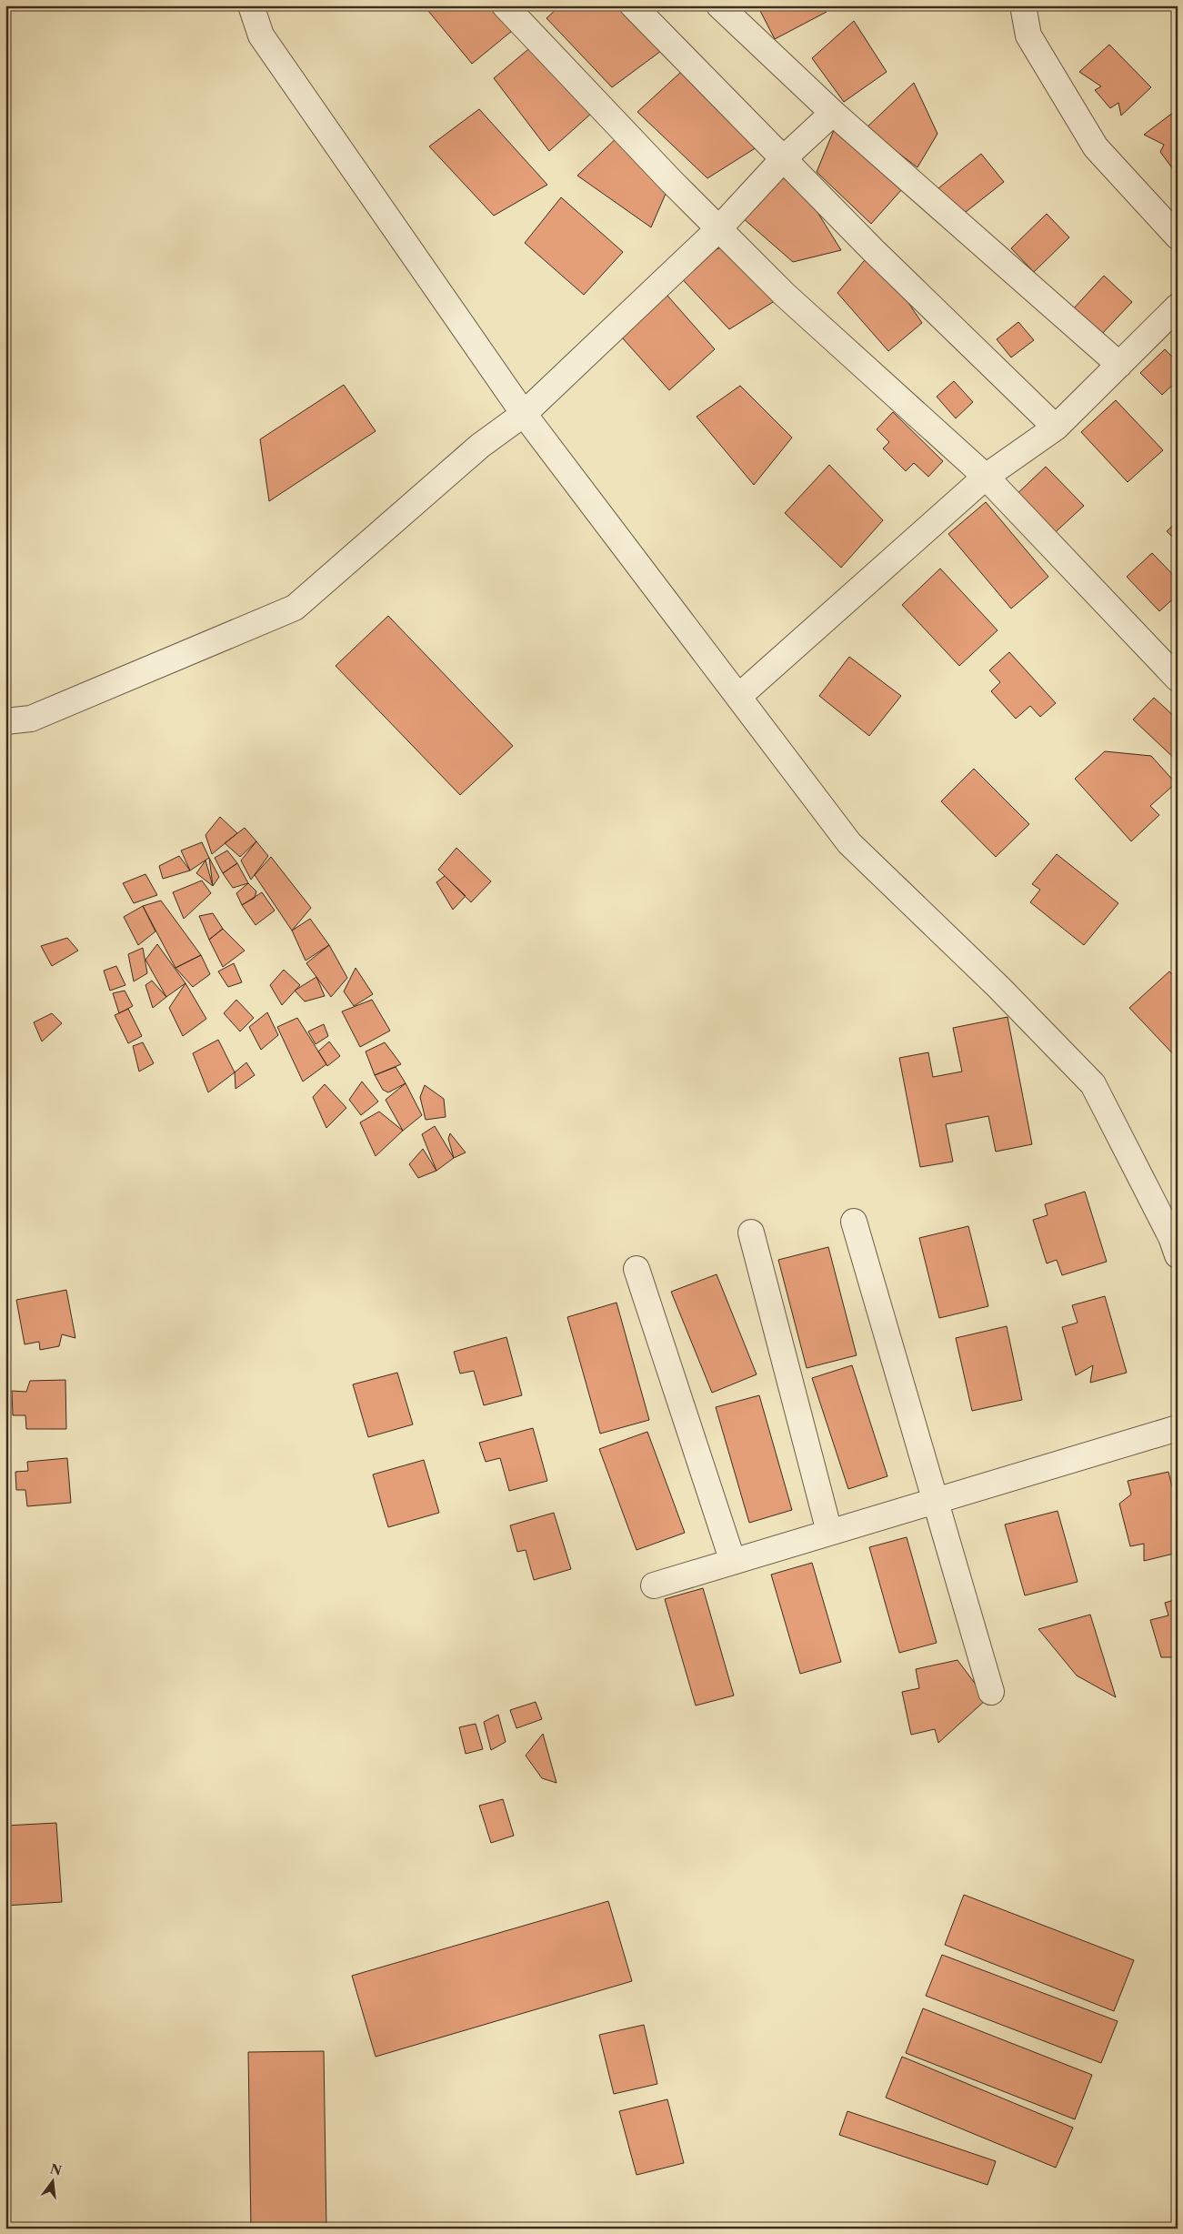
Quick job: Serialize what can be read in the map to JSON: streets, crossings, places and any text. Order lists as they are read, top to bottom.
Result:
{
  "north": "top"
}
